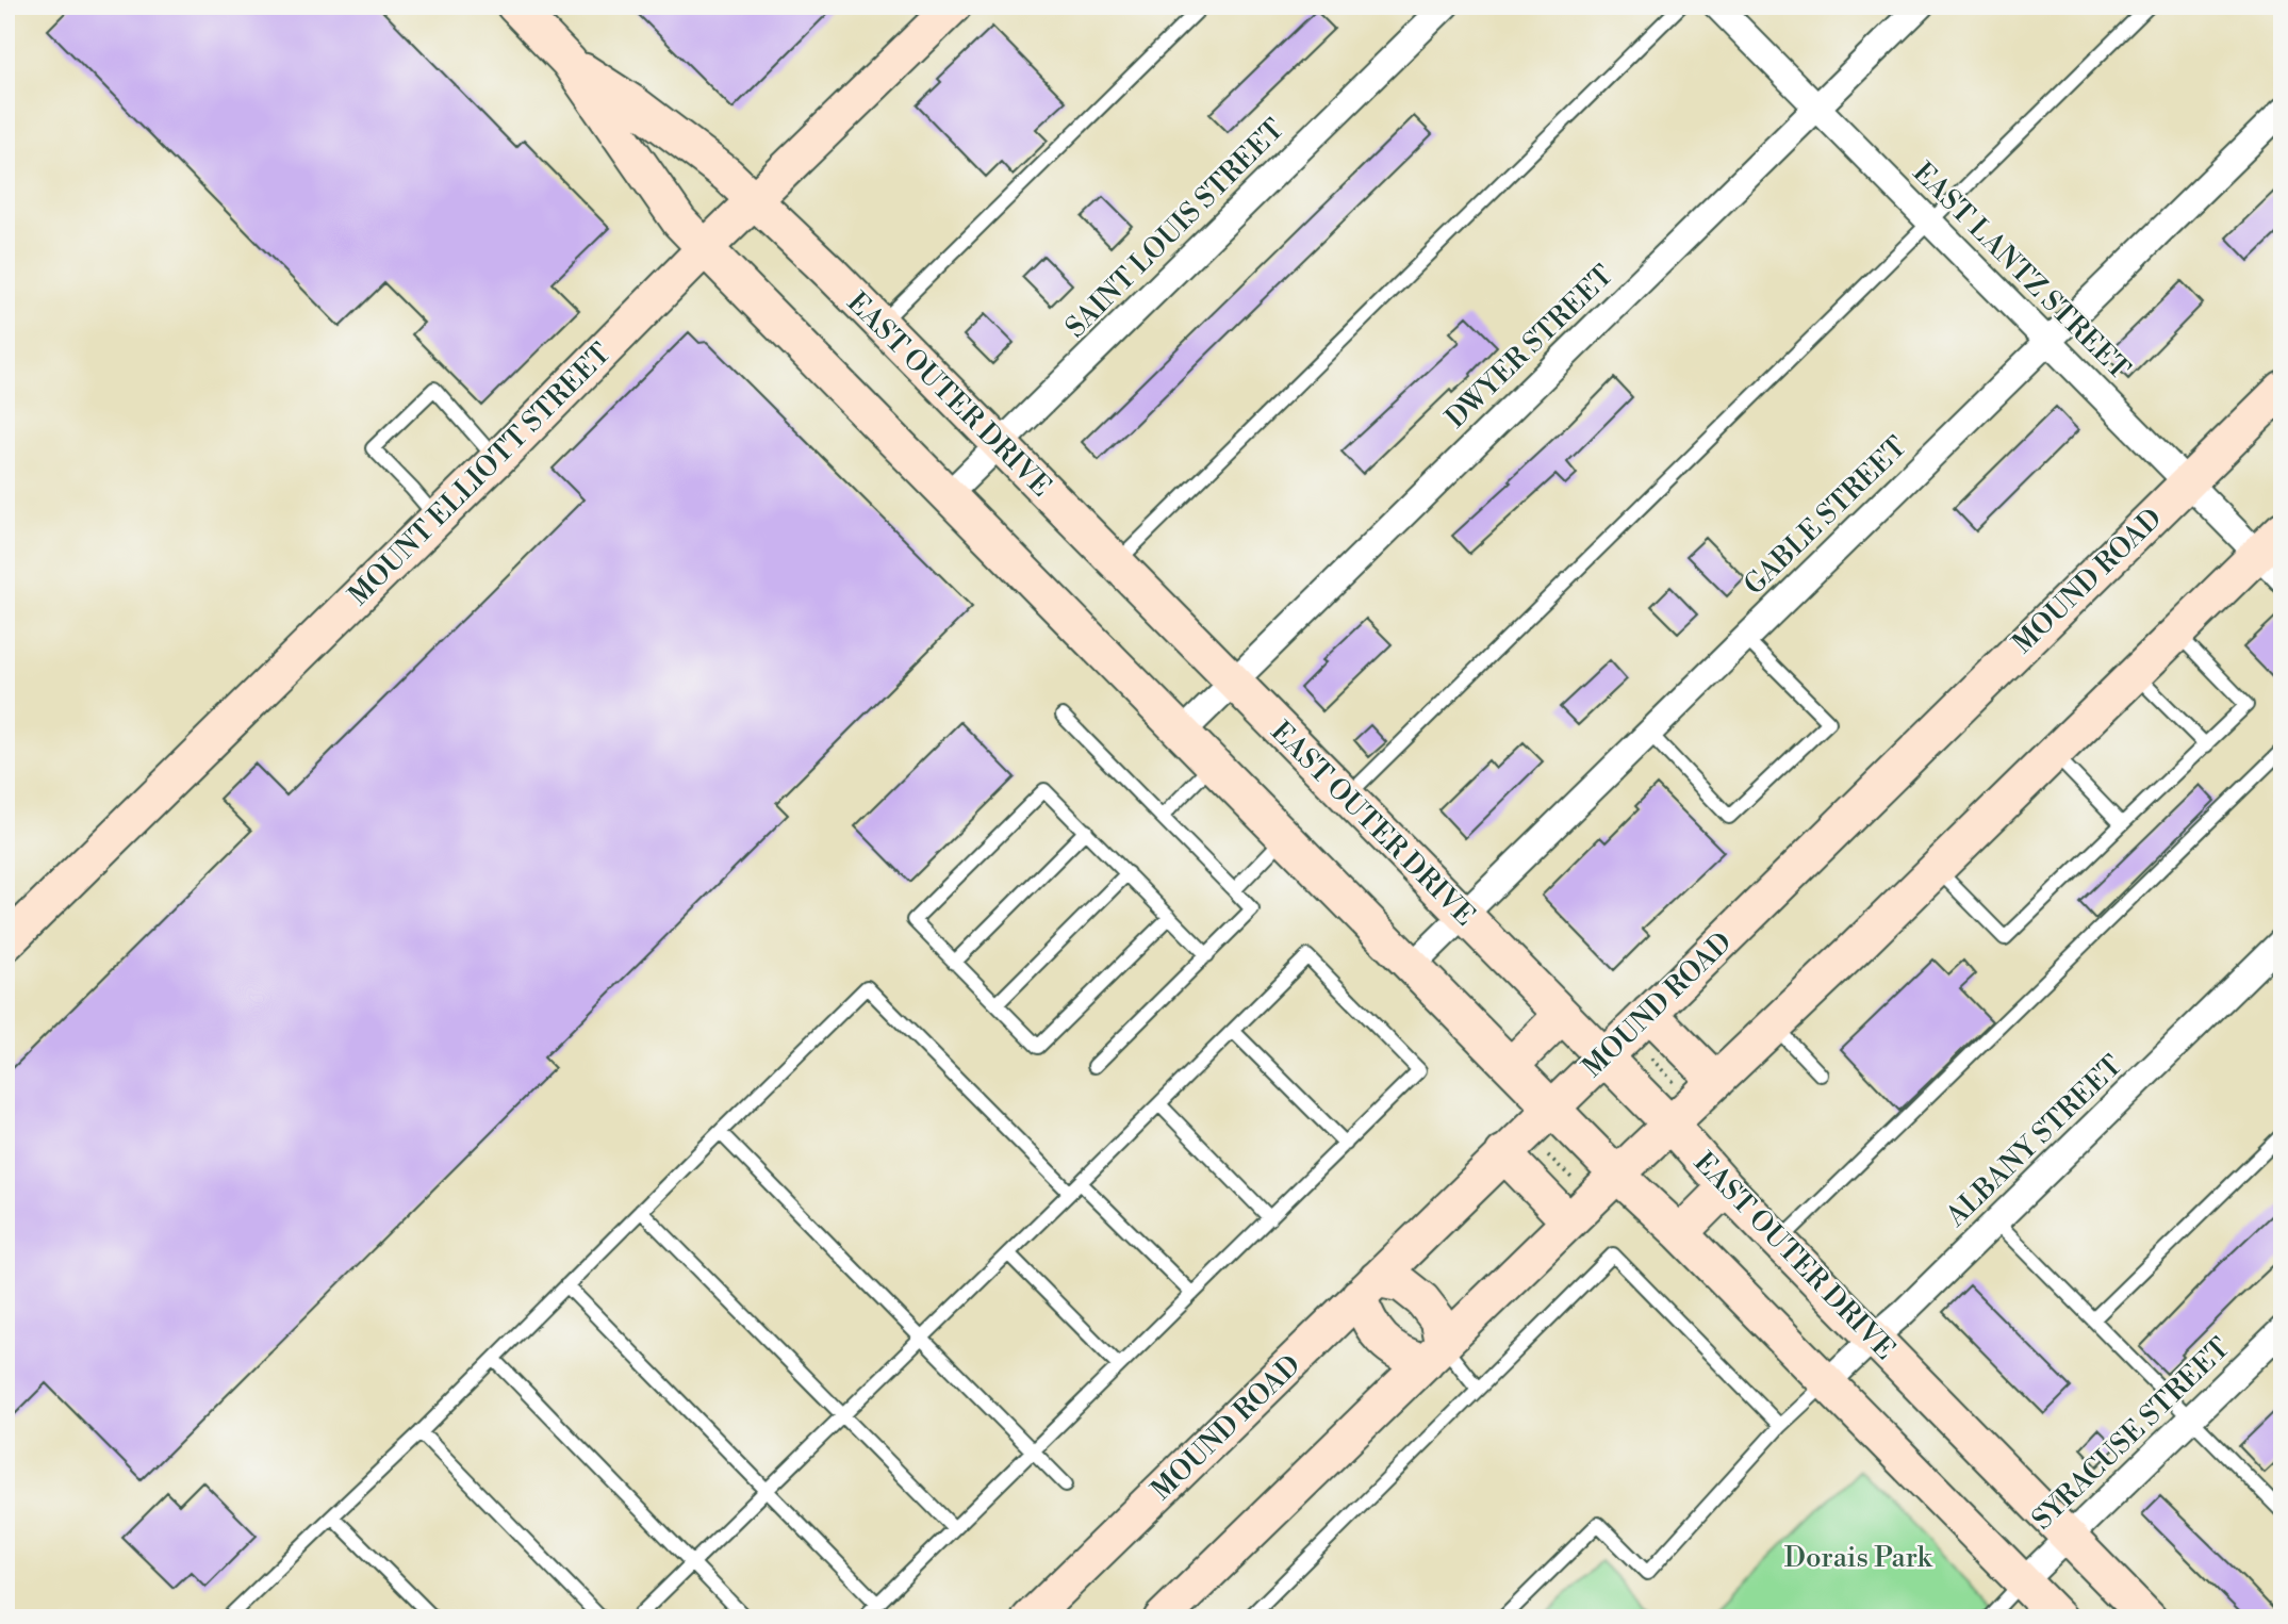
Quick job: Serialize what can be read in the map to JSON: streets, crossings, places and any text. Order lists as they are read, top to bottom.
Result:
{
  "streets": {
    "main road": ["EAST OUTER DRIVE", "MOUNT ELLIOTT STREET", "MOUND ROAD"],
    "street": [
      "SAINT LOUIS STREET",
      "EAST LANTZ STREET",
      "DWYER STREET",
      "GABLE STREET",
      "ALBANY STREET",
      "SYRACUSE STREET"
    ]
  },
  "crossings": [
    ["SAINT LOUIS STREET", "EAST OUTER DRIVE"],
    ["EAST LANTZ STREET", "DWYER STREET"],
    ["EAST LANTZ STREET", "GABLE STREET"],
    ["EAST LANTZ STREET", "MOUND ROAD"],
    ["DWYER STREET", "EAST OUTER DRIVE"],
    ["EAST OUTER DRIVE", "MOUNT ELLIOTT STREET"],
    ["EAST OUTER DRIVE", "GABLE STREET"],
    ["EAST OUTER DRIVE", "MOUND ROAD"],
    ["EAST OUTER DRIVE", "ALBANY STREET"],
    ["EAST OUTER DRIVE", "SYRACUSE STREET"]
  ],
  "parks": ["Dorais Park"]
}
